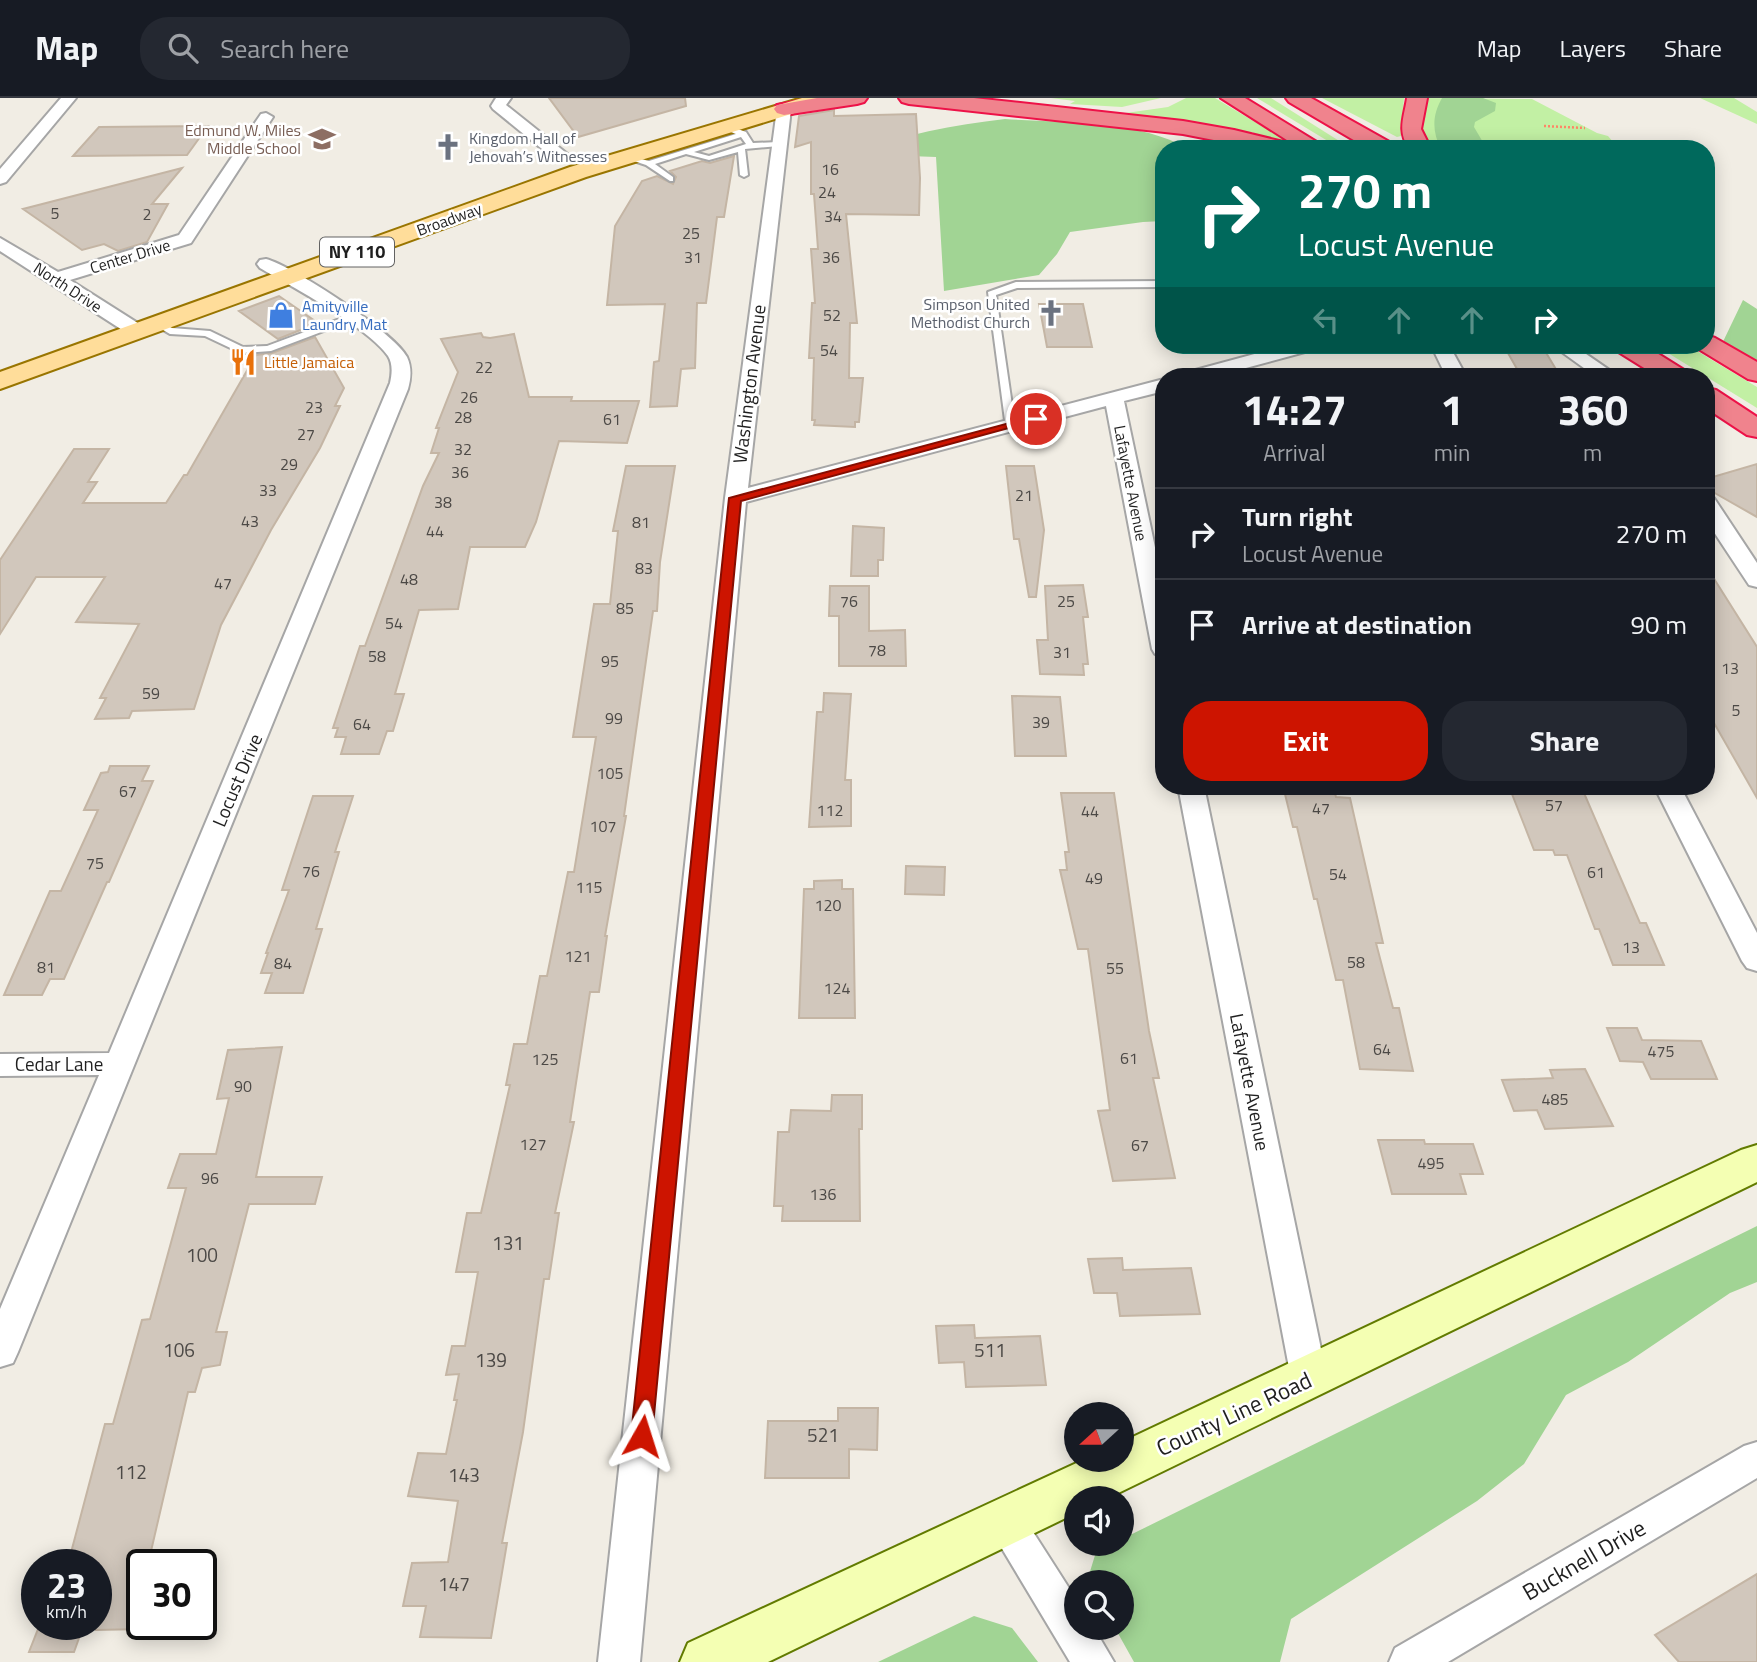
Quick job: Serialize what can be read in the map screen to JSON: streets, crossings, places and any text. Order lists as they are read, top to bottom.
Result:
{
  "streets": {
    "main road": ["Broadway", "NY 110", "County Line Road"],
    "street": [
      "Center Drive",
      "North Drive",
      "Washington Avenue",
      "Lafayette Avenue",
      "Locust Drive",
      "Cedar Lane",
      "Bucknell Drive"
    ]
  },
  "crossings": [
    ["Broadway", "North Drive"],
    ["Broadway", "Washington Avenue"],
    ["Broadway", "Locust Drive"],
    ["Center Drive", "North Drive"],
    ["Lafayette Avenue", "County Line Road"],
    ["Locust Drive", "Cedar Lane"]
  ],
  "places": {
    "school or university": ["Edmund W. Miles Middle School"],
    "church": ["Kingdom Hall of Jehovah’s Witnesses", "Simpson United Methodist Church"],
    "shop": ["Amityville Laundry Mat"],
    "restaurant": ["Little Jamaica"]
  },
  "house_numbers": [
    "16",
    "24",
    "5",
    "2",
    "34",
    "25",
    "31",
    "36",
    "52",
    "54",
    "22",
    "26",
    "23",
    "28",
    "61",
    "27",
    "32",
    "29",
    "36",
    "33",
    "21",
    "38",
    "43",
    "81",
    "44",
    "83",
    "48",
    "47",
    "76",
    "25",
    "85",
    "54",
    "78",
    "31",
    "58",
    "95",
    "13",
    "59",
    "5",
    "99",
    "39",
    "64",
    "105",
    "67",
    "57",
    "47",
    "112",
    "44",
    "107",
    "75",
    "76",
    "61",
    "54",
    "49",
    "115",
    "120",
    "13",
    "121",
    "58",
    "84",
    "81",
    "55",
    "124",
    "64",
    "475",
    "61",
    "125",
    "90",
    "485",
    "127",
    "67",
    "495",
    "96",
    "136",
    "131",
    "100",
    "106",
    "511",
    "139",
    "521",
    "112",
    "143",
    "147"
  ],
  "north": "left",
  "page": {
    "header": "Map",
    "search": "Search here",
    "nav": ["Map", "Layers", "Share"],
    "turn": ["270 m", "Locust Avenue"],
    "eta": [
      "14:27",
      "Arrival",
      "1",
      "min",
      "360",
      "m"
    ],
    "list": [
      {
        "name": "Turn right",
        "note": "Locust Avenue",
        "value": "270 m"
      },
      {
        "name": "Arrive at destination",
        "value": "90 m"
      }
    ],
    "buttons": ["Exit", "Share"],
    "speed": "23 km/h",
    "limit": "30"
  }
}
